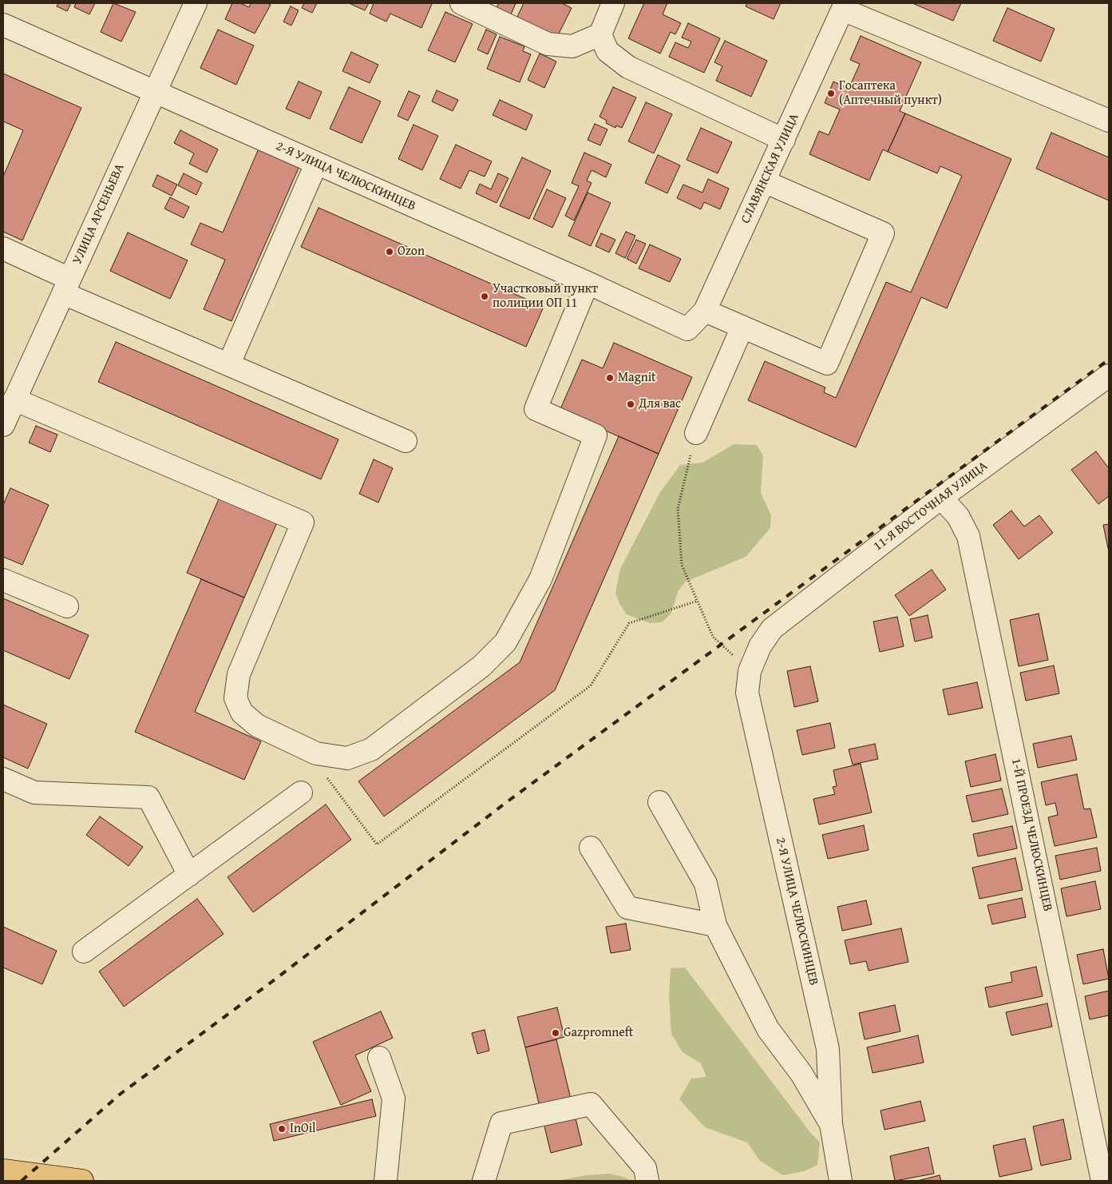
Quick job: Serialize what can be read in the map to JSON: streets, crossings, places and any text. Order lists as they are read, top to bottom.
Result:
{
  "streets": {
    "street": [
      "СЛАВЯНСКАЯ УЛИЦА",
      "2-Я УЛИЦА ЧЕЛЮСКИНЦЕВ",
      "УЛИЦА АРСЕНЬЕВА",
      "11-Я ВОСТОЧНАЯ УЛИЦА",
      "1-Й ПРОЕЗД ЧЕЛЮСКИНЦЕВ"
    ]
  },
  "crossings": [
    ["СЛАВЯНСКАЯ УЛИЦА", "2-Я УЛИЦА ЧЕЛЮСКИНЦЕВ"],
    ["2-Я УЛИЦА ЧЕЛЮСКИНЦЕВ", "УЛИЦА АРСЕНЬЕВА"],
    ["2-Я УЛИЦА ЧЕЛЮСКИНЦЕВ", "11-Я ВОСТОЧНАЯ УЛИЦА"],
    ["11-Я ВОСТОЧНАЯ УЛИЦА", "1-Й ПРОЕЗД ЧЕЛЮСКИНЦЕВ"]
  ],
  "places": [
    "Госаптека (Аптечный пункт)",
    "Ozon",
    "Участковый пункт полиции ОП 11",
    "Magnit",
    "Для вас",
    "Gazpromneft",
    "InOil"
  ]
}
